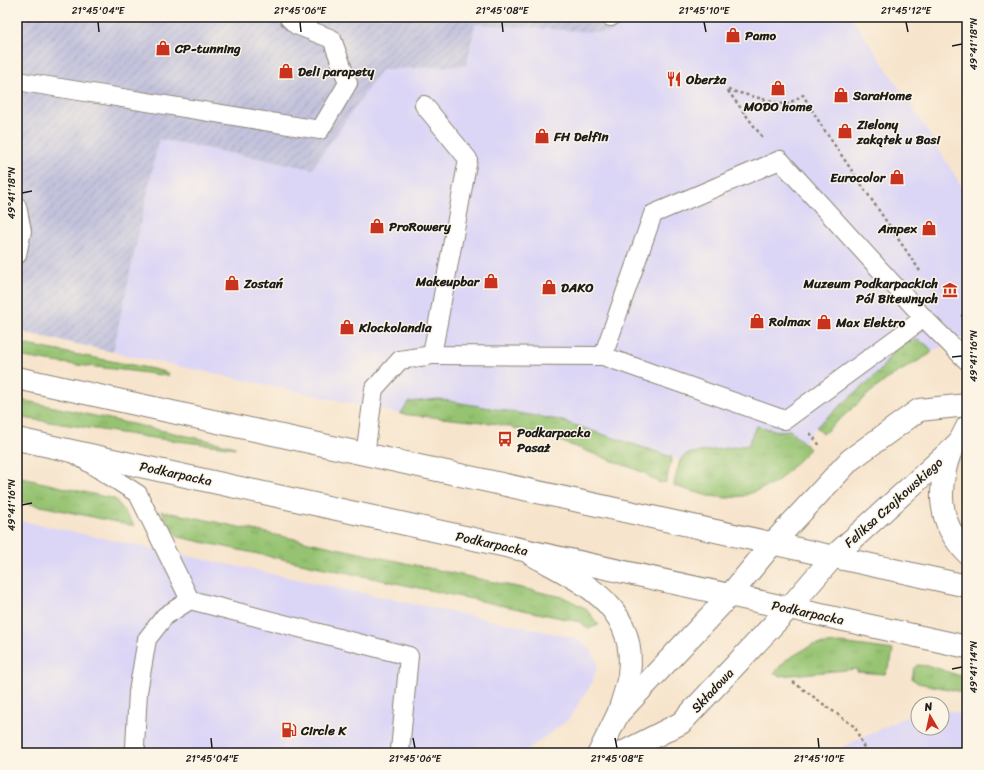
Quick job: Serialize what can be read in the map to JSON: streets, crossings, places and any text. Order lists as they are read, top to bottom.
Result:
{
  "streets": {
    "main road": ["Podkarpacka", "Feliksa Czajkowskiego", "Składowa"]
  },
  "crossings": [
    ["Podkarpacka", "Feliksa Czajkowskiego"],
    ["Podkarpacka", "Składowa"],
    ["Feliksa Czajkowskiego", "Składowa"]
  ],
  "places": {
    "shop": [
      "Pamo",
      "CP-tunning",
      "Deli parapety",
      "MODO home",
      "SaraHome",
      "Zielony zakątek u Basi",
      "FH Delfin",
      "Eurocolor",
      "ProRowery",
      "Ampex",
      "Makeupbar",
      "Zostań",
      "DAKO",
      "Rolmax",
      "Max Elektro",
      "Klockolandia"
    ],
    "restaurant": ["Oberża"],
    "museum": ["Muzeum Podkarpackich Pól Bitewnych"],
    "bus stop": ["Podkarpacka Pasaż"],
    "fuel station": ["Circle K"]
  },
  "north": "top",
  "coordinates": [
    "21°45'04\"E",
    "21°45'06\"E",
    "21°45'08\"E",
    "21°45'10\"E",
    "21°45'12\"E",
    "49°41'18\"N",
    "49°41'16\"N",
    "49°41'14\"N"
  ]
}
